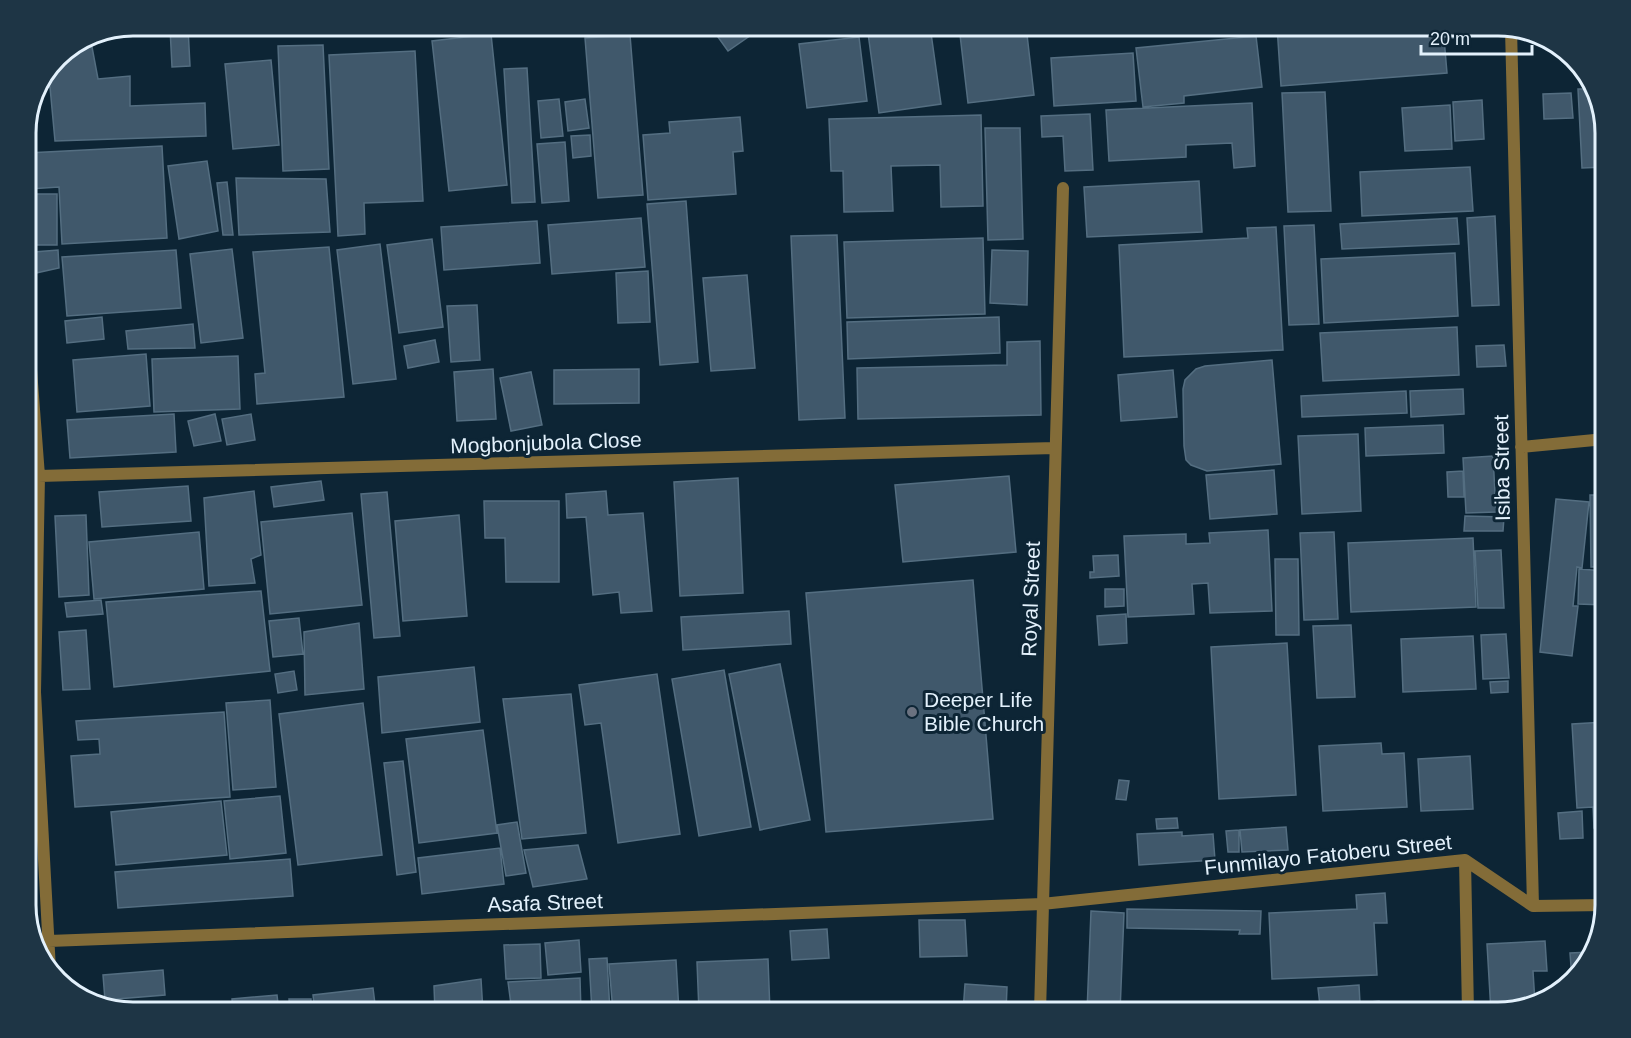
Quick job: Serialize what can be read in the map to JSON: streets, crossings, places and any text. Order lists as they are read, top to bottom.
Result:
{
  "streets": {
    "street": [
      "Mogbonjubola Close",
      "Isiba Street",
      "Royal Street",
      "Funmilayo Fatoberu Street",
      "Asafa Street"
    ]
  },
  "crossings": [
    ["Mogbonjubola Close", "Royal Street"],
    ["Isiba Street", "Funmilayo Fatoberu Street"],
    ["Royal Street", "Funmilayo Fatoberu Street"],
    ["Royal Street", "Asafa Street"],
    ["Funmilayo Fatoberu Street", "Asafa Street"]
  ],
  "places": ["Deeper Life Bible Church"],
  "scale_bar": "20 m"
}
